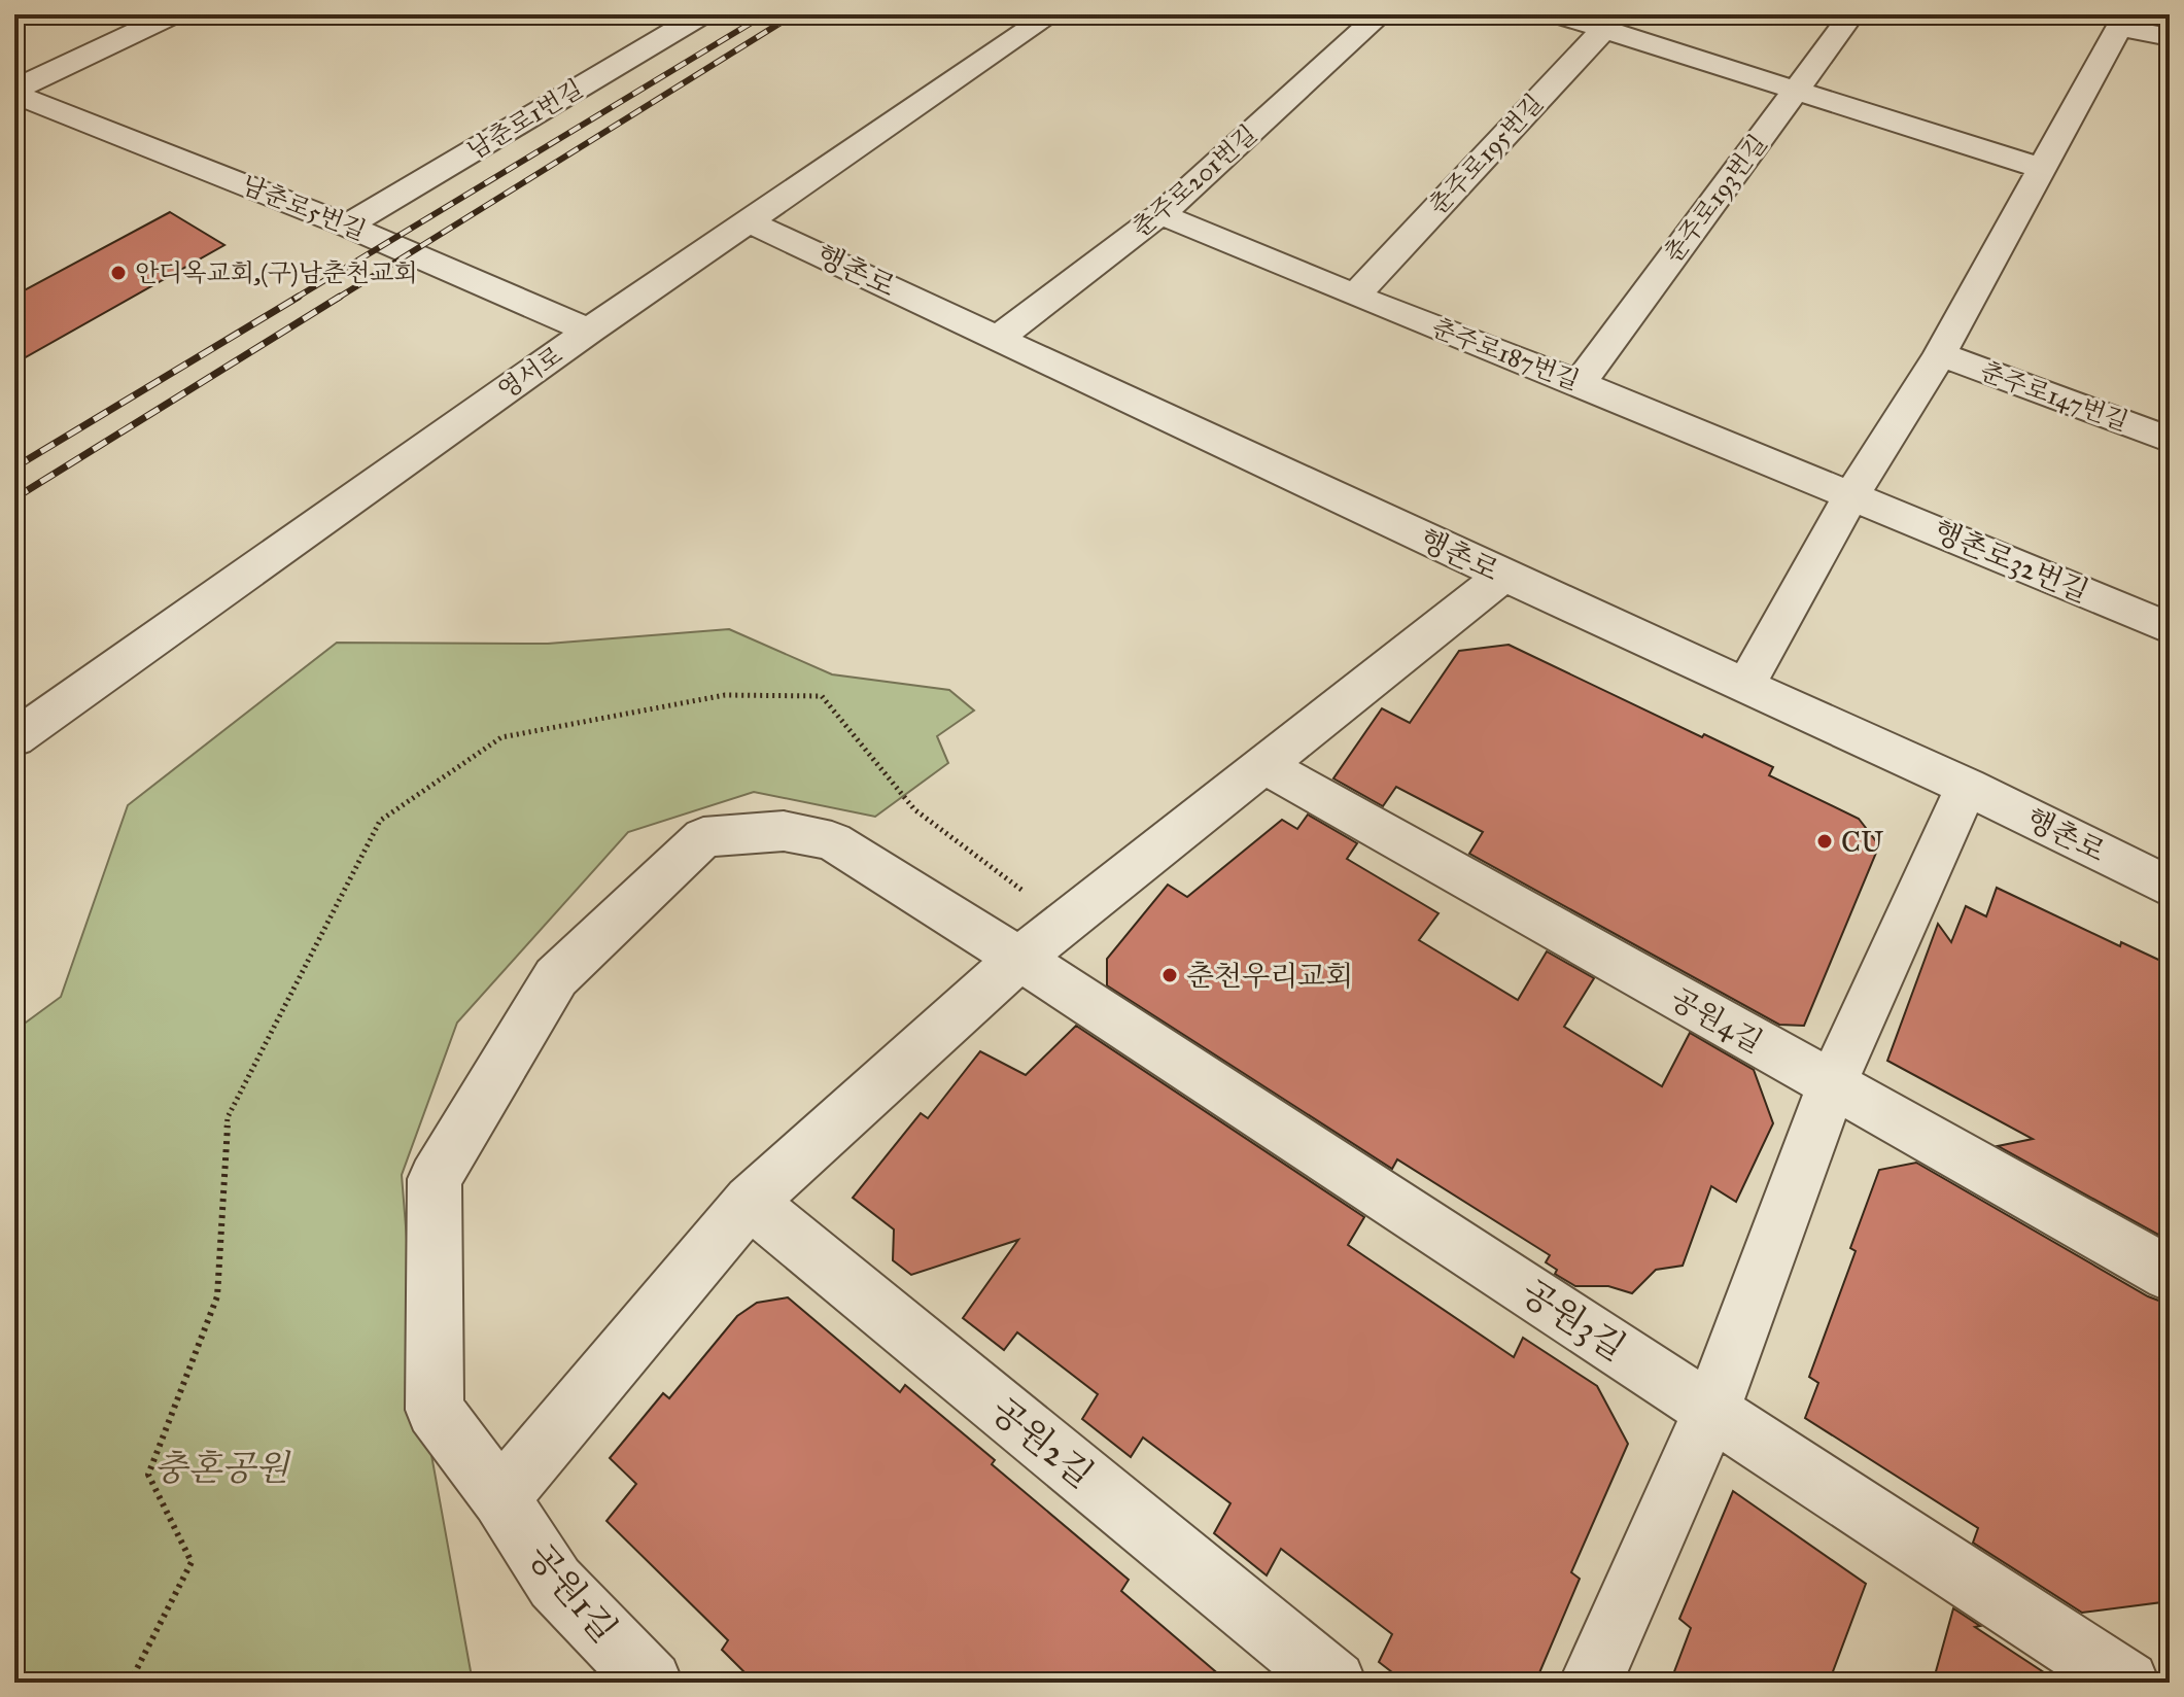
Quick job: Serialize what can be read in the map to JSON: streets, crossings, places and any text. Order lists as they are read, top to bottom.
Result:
{
  "streets": {
    "street": [
      "남춘로1번길",
      "춘주로195번길",
      "춘주로201번길",
      "춘주로193번길",
      "남춘로5번길",
      "행촌로",
      "춘주로187번길",
      "영서로",
      "춘주로147번길",
      "행촌로32번길",
      "공원4길",
      "공원3길",
      "공원2길",
      "공원1길"
    ]
  },
  "crossings": [
    ["남춘로1번길", "남춘로5번길"],
    ["춘주로195번길", "춘주로187번길"],
    ["춘주로201번길", "행촌로"],
    ["춘주로201번길", "춘주로187번길"],
    ["춘주로193번길", "춘주로187번길"],
    ["남춘로5번길", "영서로"],
    ["행촌로", "영서로"],
    ["춘주로187번길", "행촌로32번길"],
    ["공원3길", "공원1길"]
  ],
  "parks": ["충혼공원"],
  "places": ["안디옥교회,(구)남춘천교회", "CU", "춘천우리교회"]
}
